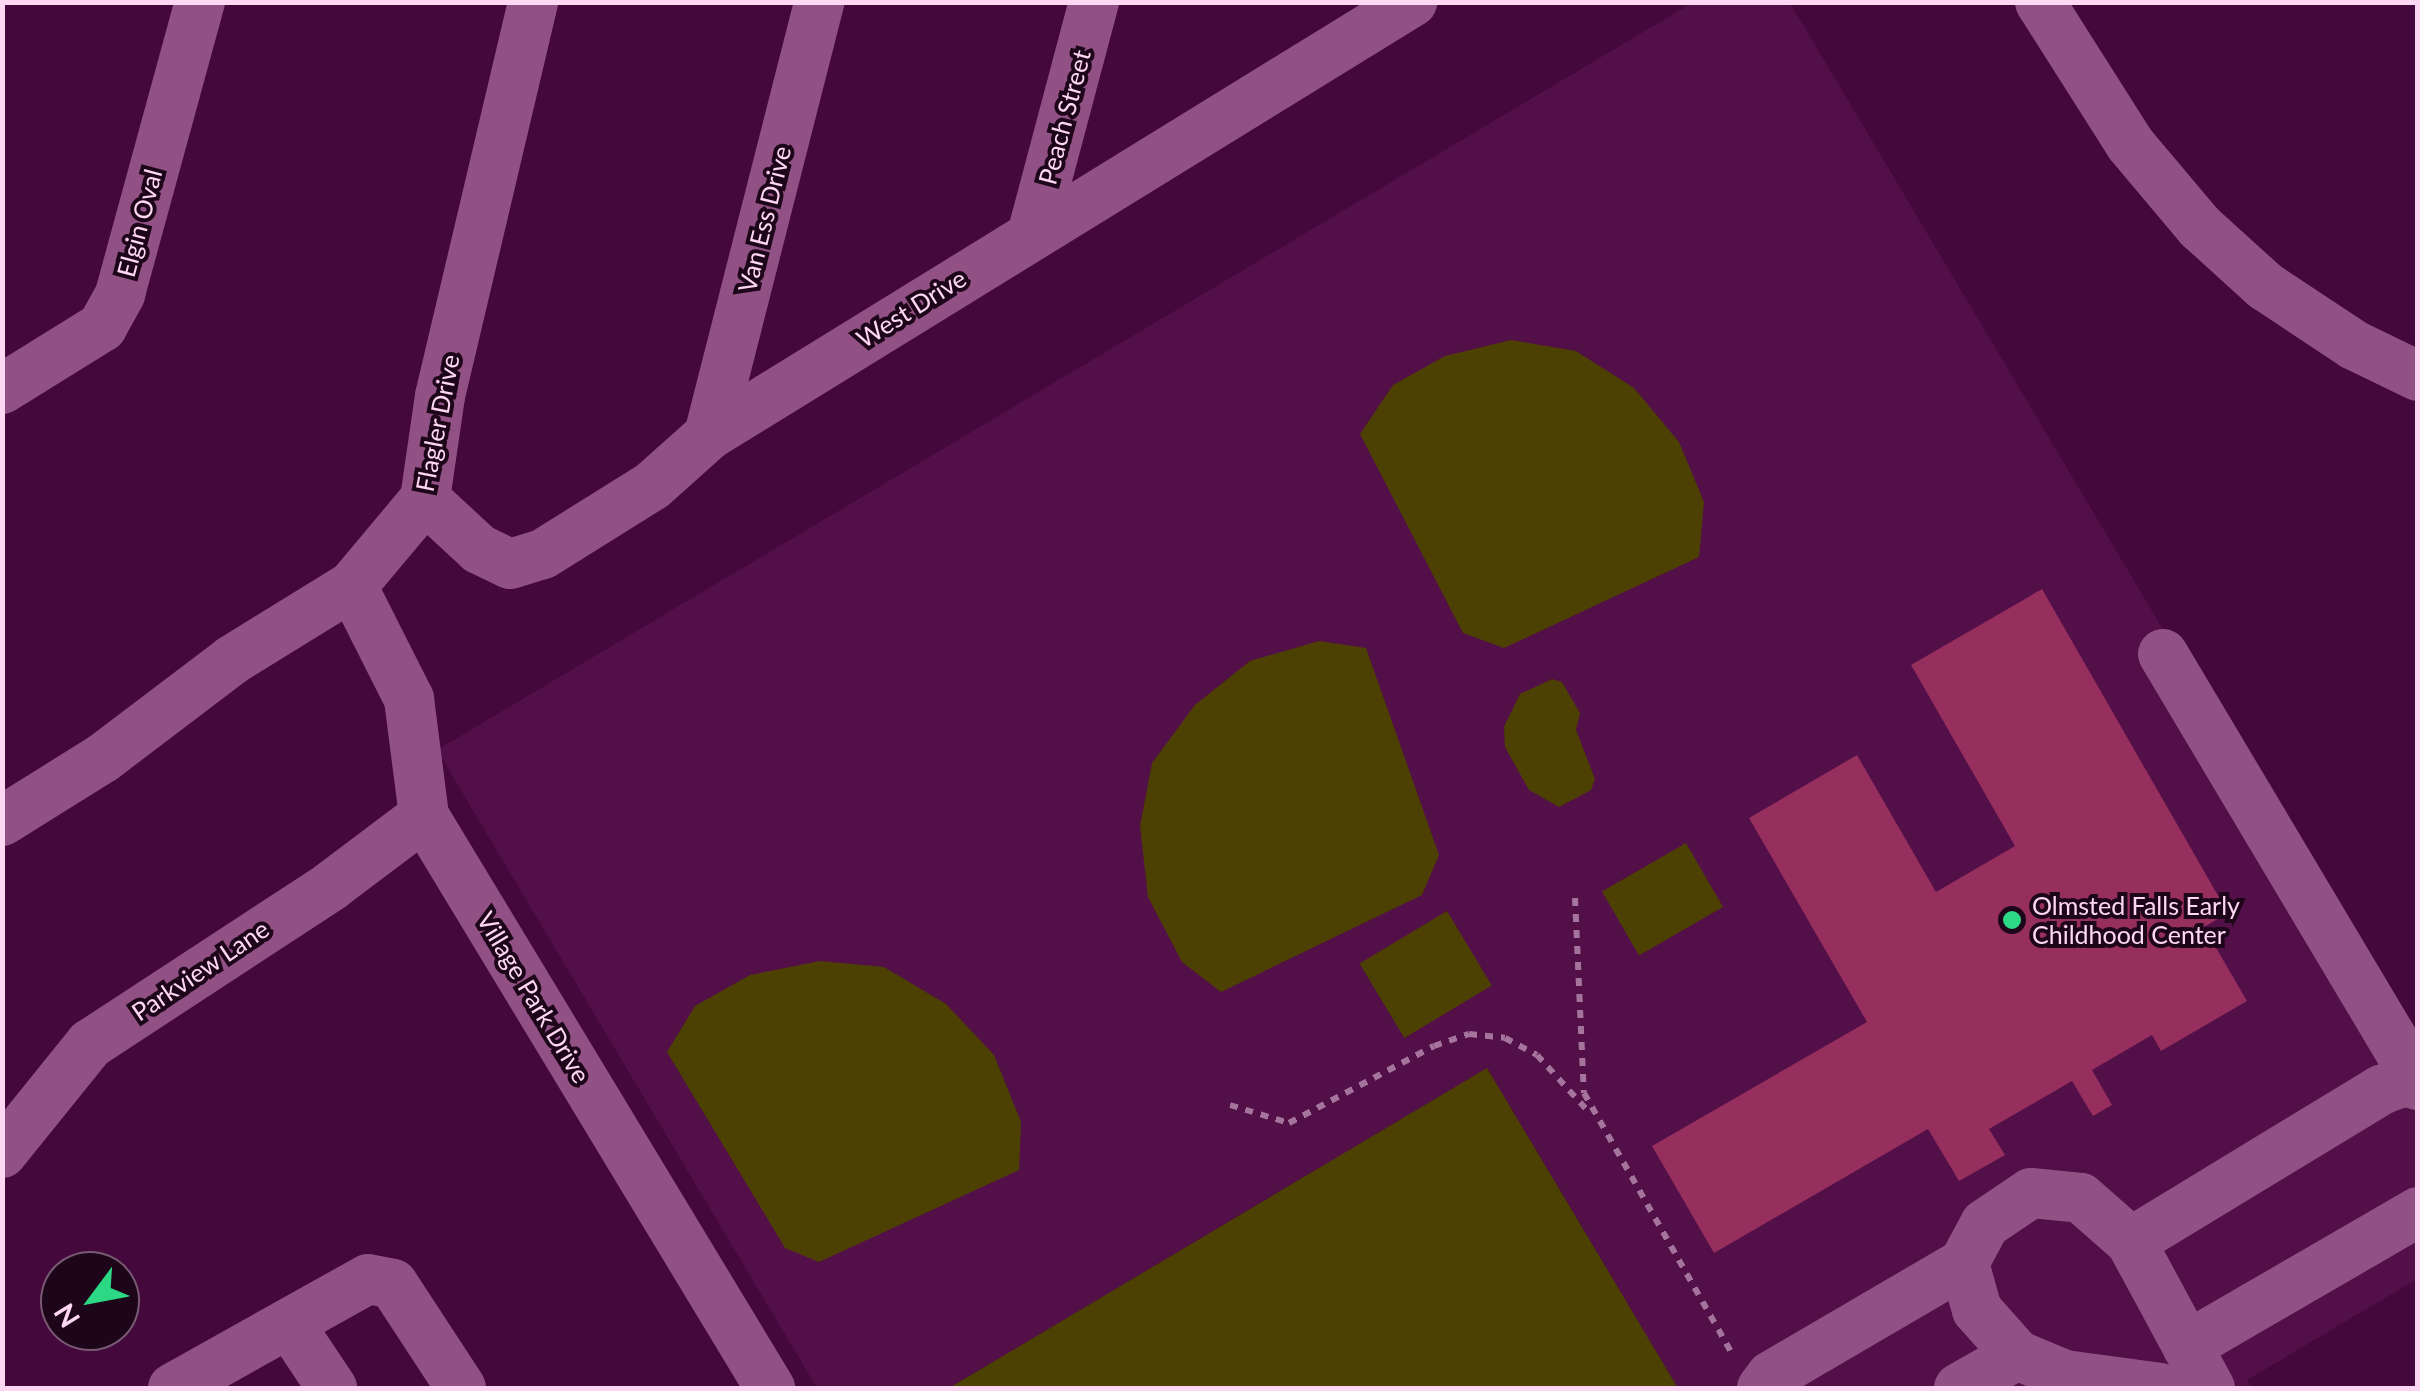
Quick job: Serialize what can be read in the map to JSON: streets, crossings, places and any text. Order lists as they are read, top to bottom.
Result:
{
  "streets": {
    "street": [
      "Peach Street",
      "Van Ess Drive",
      "Elgin Oval",
      "West Drive",
      "Flagler Drive",
      "Parkview Lane",
      "Village Park Drive"
    ]
  },
  "crossings": [
    ["Peach Street", "West Drive"],
    ["Van Ess Drive", "West Drive"],
    ["West Drive", "Flagler Drive"],
    ["Flagler Drive", "Village Park Drive"],
    ["Parkview Lane", "Village Park Drive"]
  ],
  "places": ["Olmsted Falls Early Childhood Center"],
  "north": "bottom left"
}
